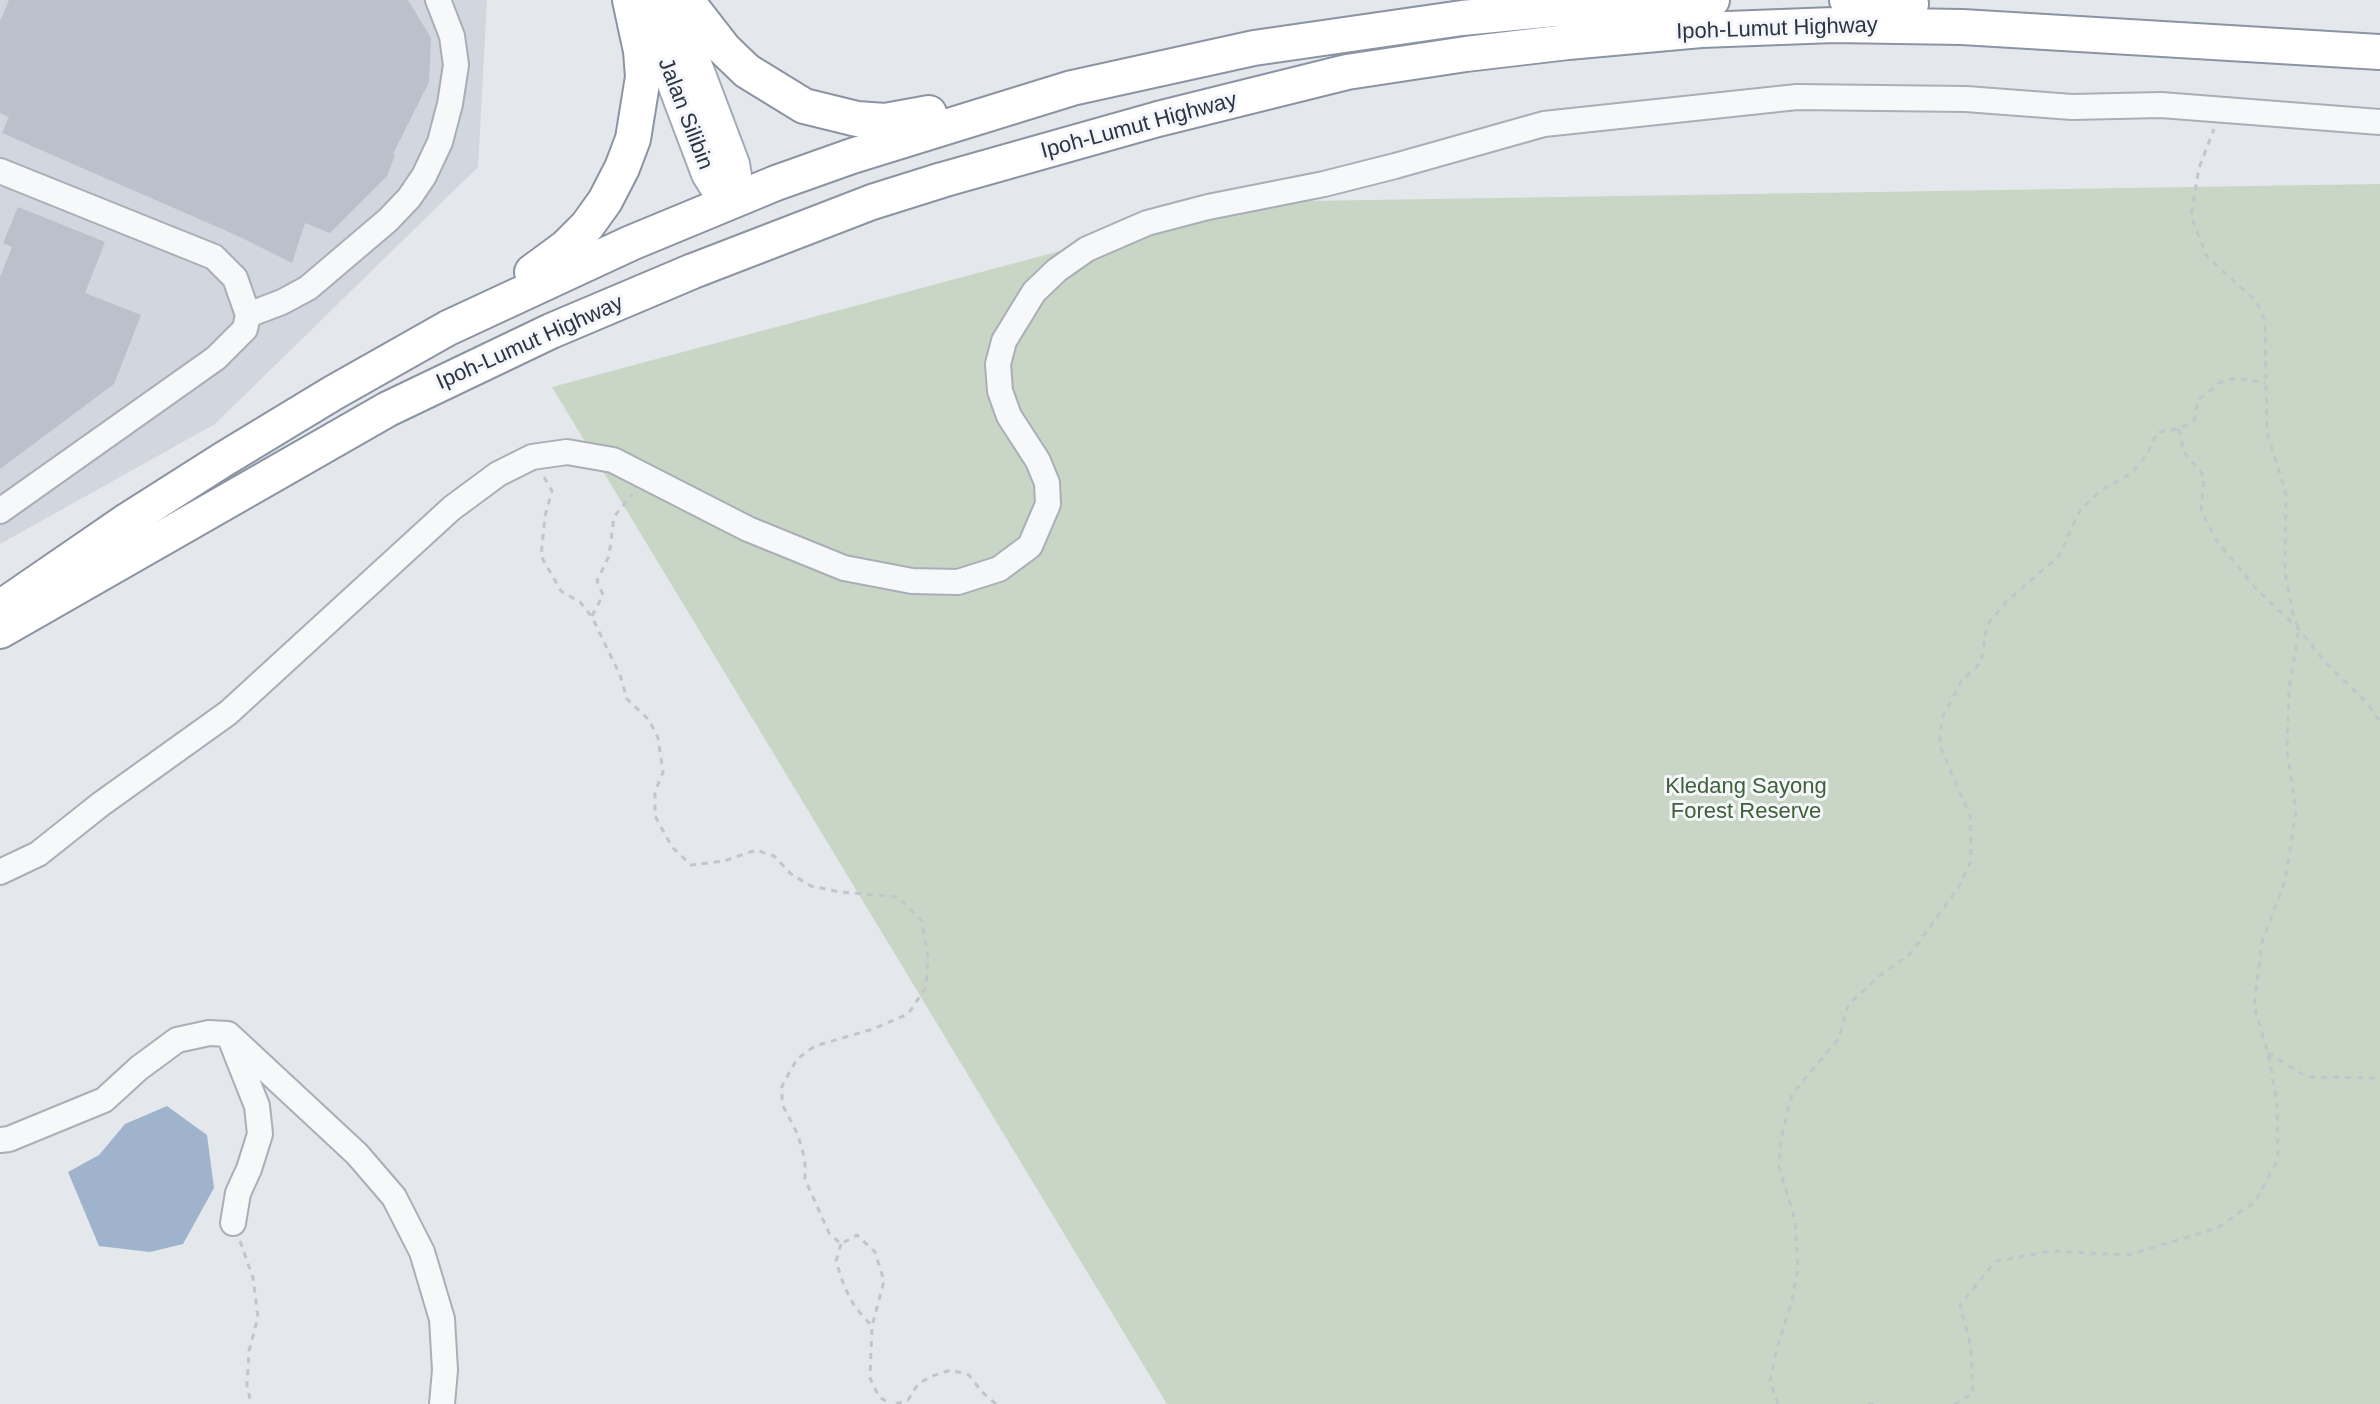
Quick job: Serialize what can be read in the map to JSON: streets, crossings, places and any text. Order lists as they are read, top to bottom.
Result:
{
  "streets": {
    "highway": ["Ipoh-Lumut Highway"],
    "main road": ["Jalan Silibin"]
  },
  "crossings": [
    ["Ipoh-Lumut Highway", "Jalan Silibin"]
  ],
  "parks": ["Kledang Sayong Forest Reserve"]
}
